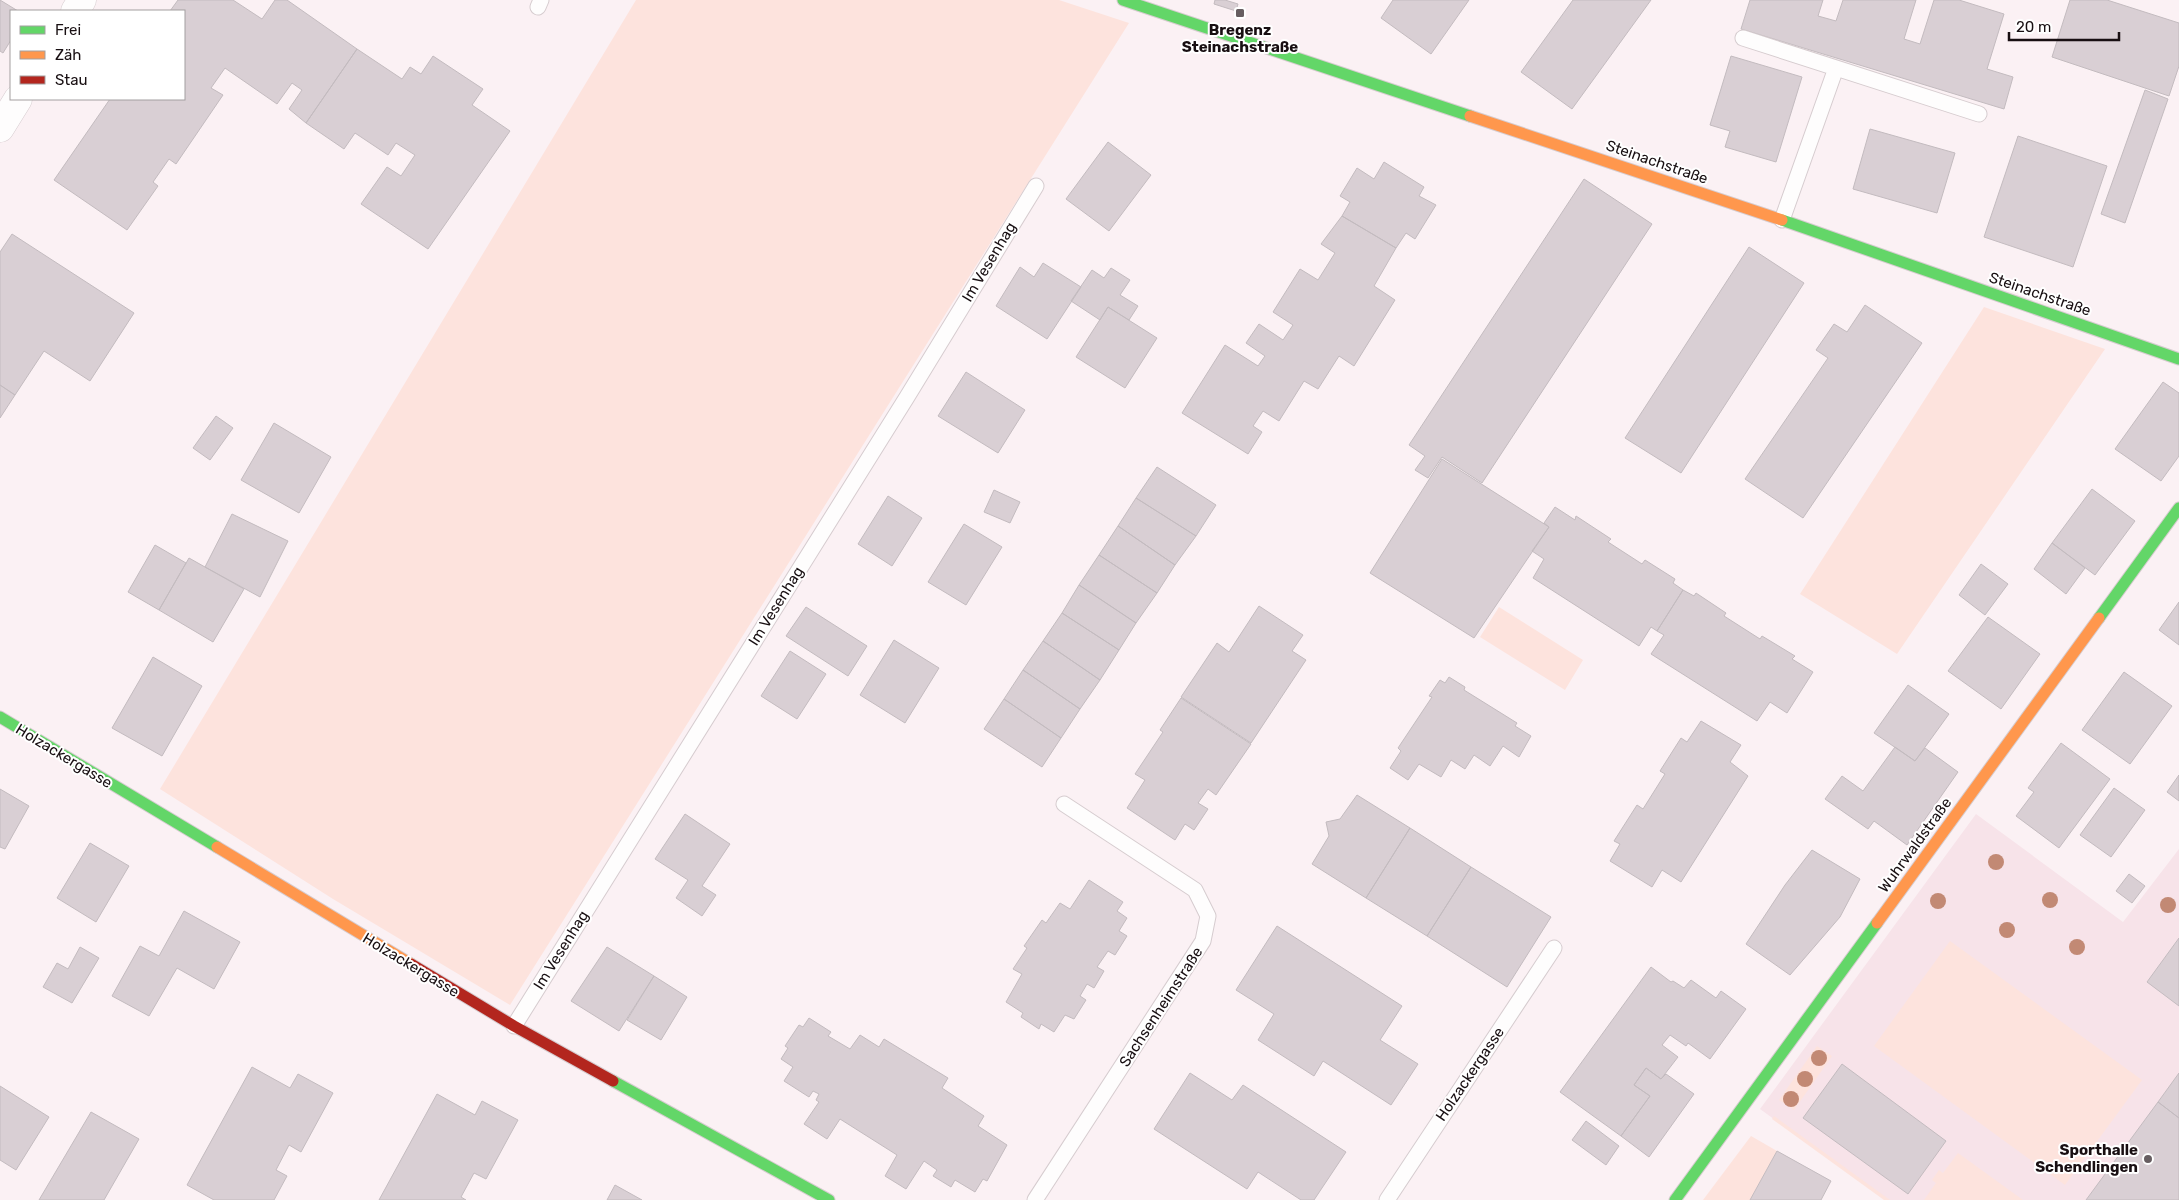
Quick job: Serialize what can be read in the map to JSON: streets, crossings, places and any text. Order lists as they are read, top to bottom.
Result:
{
  "streets": {
    "street": ["Steinachstraße", "Holzackergasse", "Wuhrwaldstraße"],
    "lane": ["Im Vesenhag", "Sachsenheimstraße"]
  },
  "crossings": [
    ["Im Vesenhag", "Holzackergasse"]
  ],
  "places": {
    "transit": ["Bregenz Steinachstraße"],
    "other": ["Sporthalle Schendlingen"]
  },
  "legend": ["Frei", "Zäh", "Stau"],
  "scale_bar": "20 m"
}
